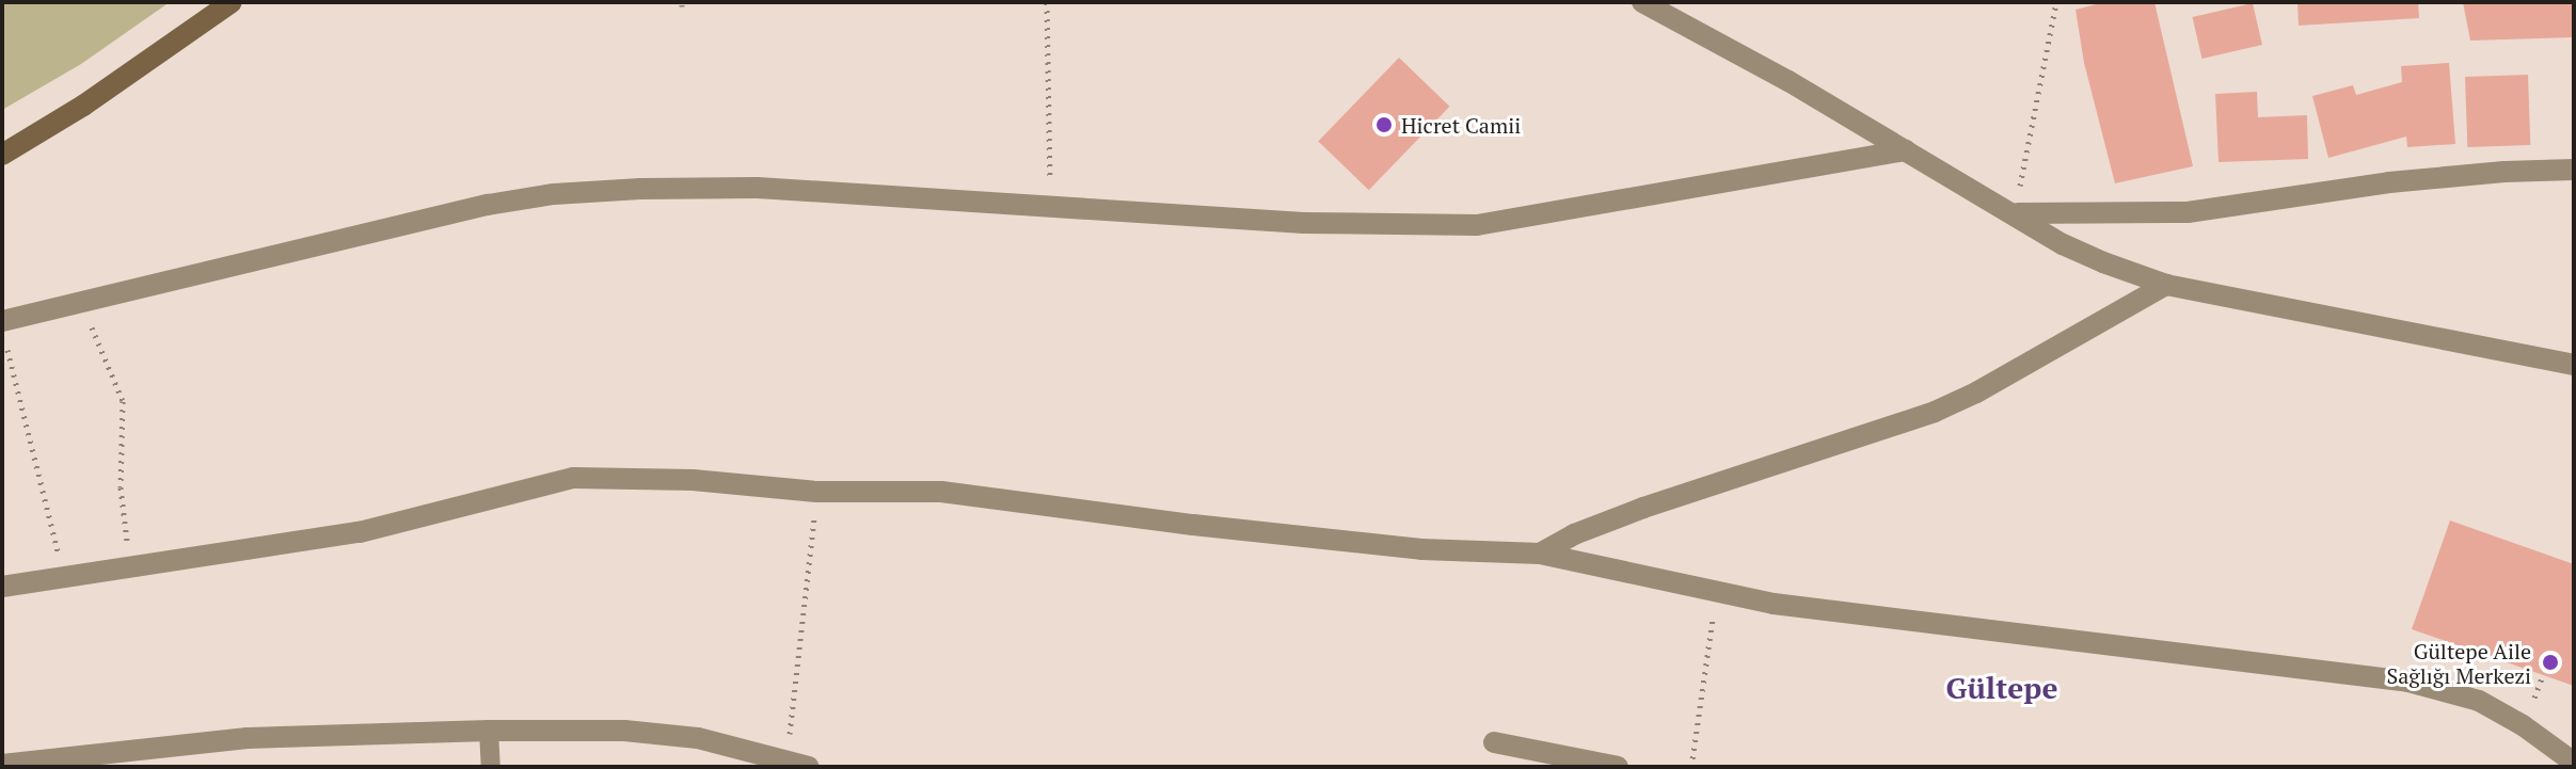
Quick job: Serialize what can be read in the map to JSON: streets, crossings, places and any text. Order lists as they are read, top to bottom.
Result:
{
  "districts": ["Gültepe"],
  "places": ["Hicret Camii", "Gültepe Aile Sağlığı Merkezi"]
}
